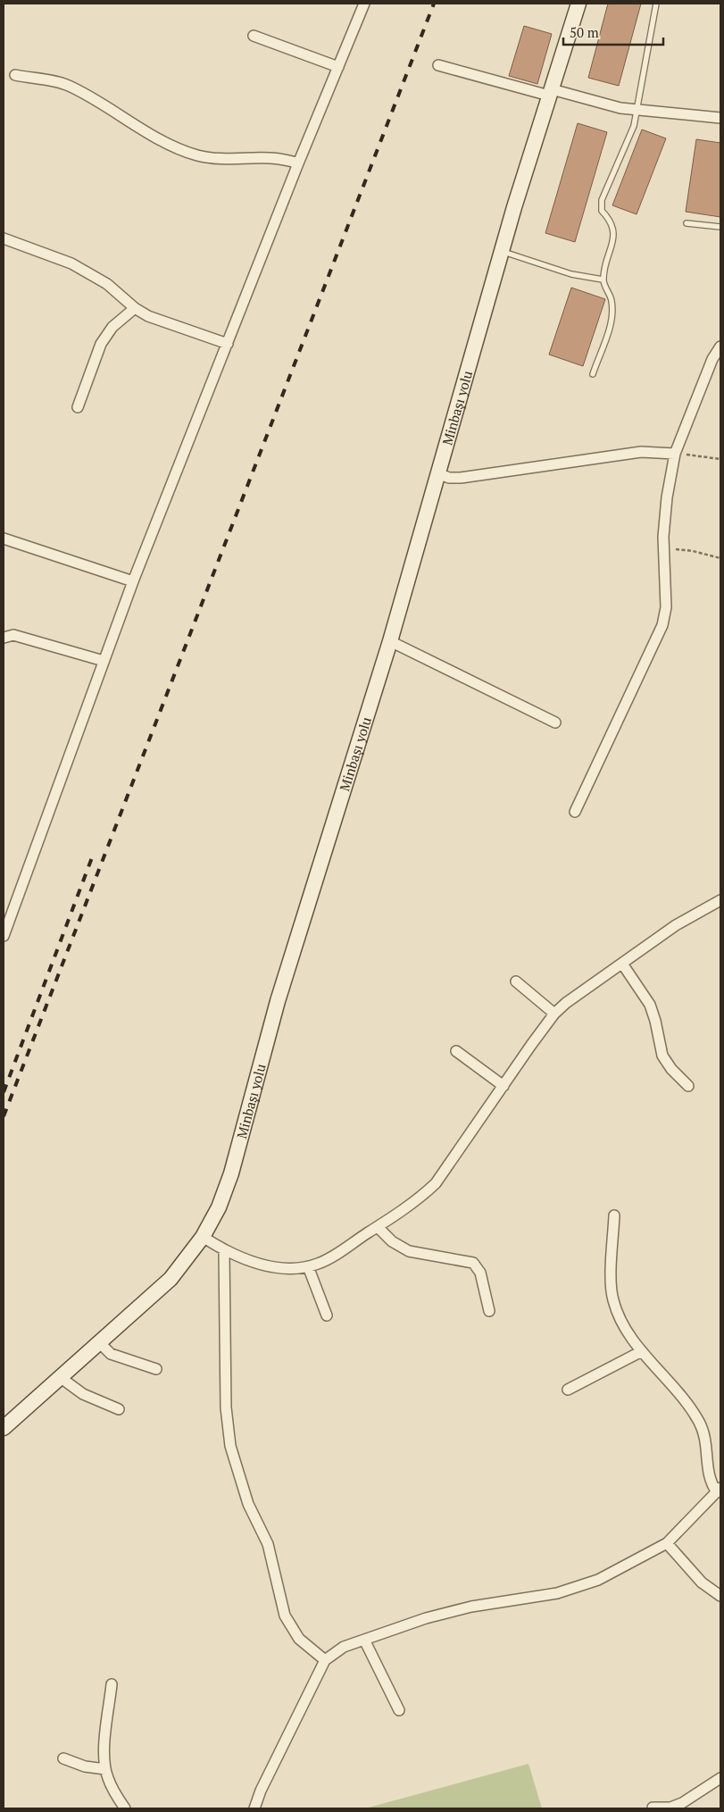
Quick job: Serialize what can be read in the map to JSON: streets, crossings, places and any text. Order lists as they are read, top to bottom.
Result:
{
  "streets": {
    "street": ["Minbaşı yolu"]
  },
  "scale_bar": "50 m"
}
